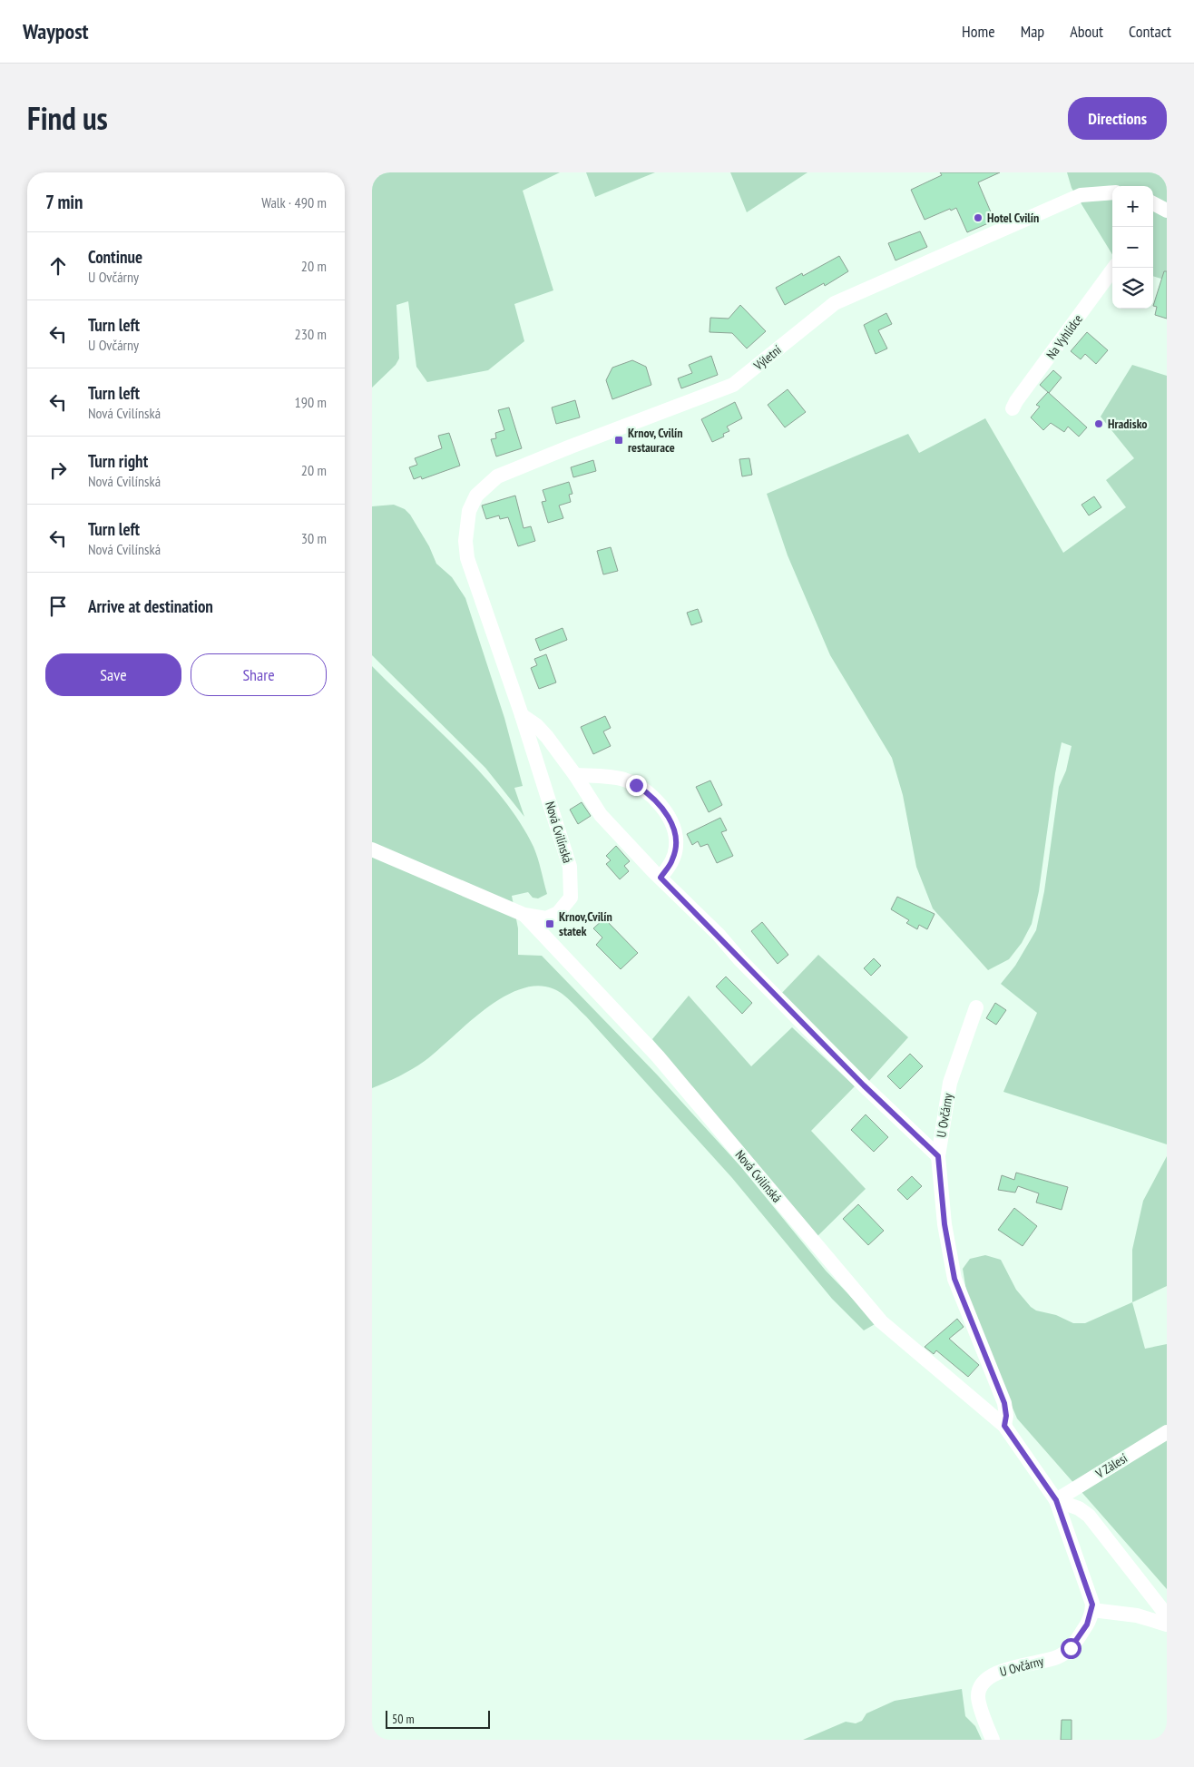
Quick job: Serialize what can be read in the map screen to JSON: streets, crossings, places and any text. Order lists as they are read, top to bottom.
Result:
{
  "streets": {
    "street": [
      "Na Vyhlídce",
      "Výletní",
      "Nová Cvilínská",
      "U Ovčárny",
      "V Zálesí"
    ]
  },
  "crossings": [
    ["Výletní", "Nová Cvilínská"],
    ["Nová Cvilínská", "U Ovčárny"]
  ],
  "places": {
    "other": ["Hotel Cvilín", "Hradisko"],
    "transit": ["Krnov, Cvilín restaurace", "Krnov,Cvilín statek"]
  },
  "scale_bar": "50 m",
  "page": {
    "header": "Waypost",
    "nav": [
      "Home",
      "Map",
      "About",
      "Contact"
    ],
    "title": "Find us",
    "buttons": [
      "Directions",
      ["Save", "Share"]
    ],
    "heading": ["7 min", "Walk · 490 m"],
    "map_buttons": ["+", "−"],
    "list": [
      ["Continue", "U Ovčárny", "20 m"],
      ["Turn left", "U Ovčárny", "230 m"],
      ["Turn left", "Nová Cvilínská", "190 m"],
      ["Turn right", "Nová Cvilínská", "20 m"],
      ["Turn left", "Nová Cvilínská", "30 m"],
      "Arrive at destination"
    ],
    "scale": "50 m"
  }
}
